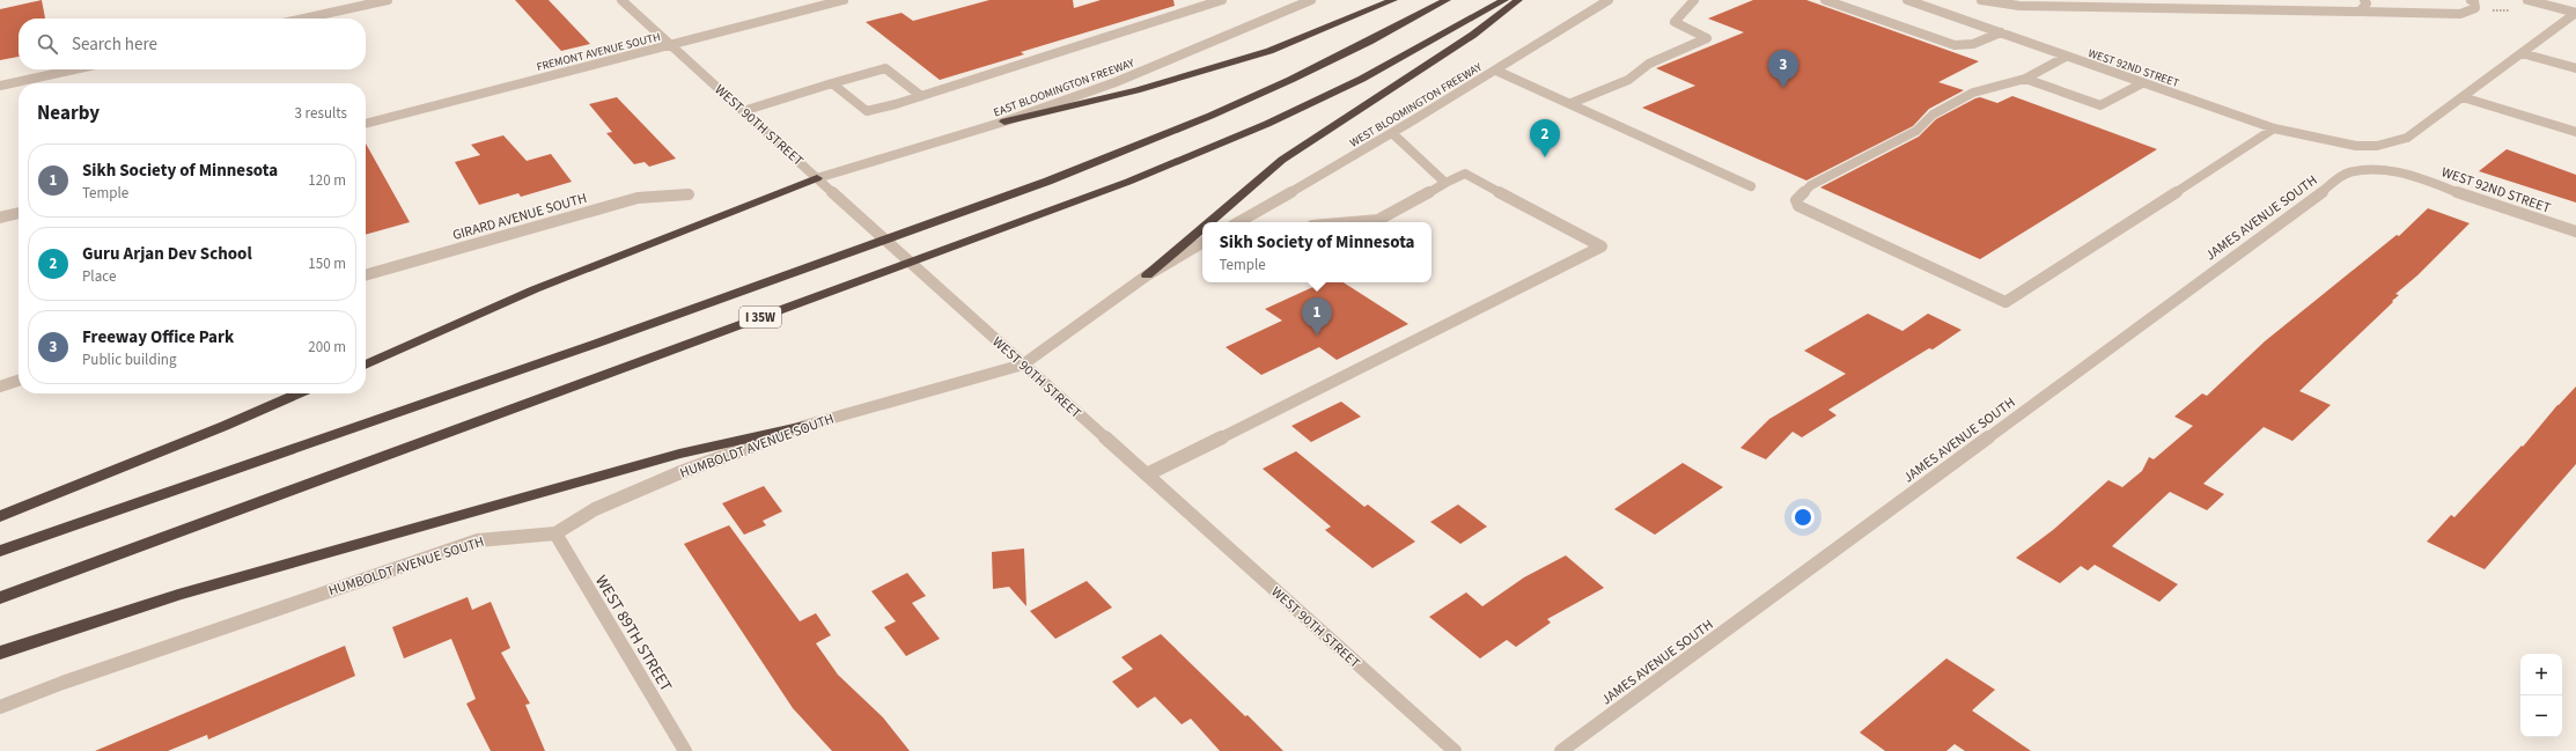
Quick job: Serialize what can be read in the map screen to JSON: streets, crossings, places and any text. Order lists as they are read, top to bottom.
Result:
{
  "streets": {
    "highway": ["I 35W"],
    "street": [
      "FREMONT AVENUE SOUTH",
      "WEST 92ND STREET",
      "EAST BLOOMINGTON FREEWAY",
      "WEST BLOOMINGTON FREEWAY",
      "WEST 90TH STREET",
      "GIRARD AVENUE SOUTH",
      "JAMES AVENUE SOUTH",
      "HUMBOLDT AVENUE SOUTH",
      "WEST 89TH STREET"
    ]
  },
  "crossings": [
    ["FREMONT AVENUE SOUTH", "WEST 90TH STREET"],
    ["WEST 92ND STREET", "JAMES AVENUE SOUTH"],
    ["EAST BLOOMINGTON FREEWAY", "WEST 90TH STREET"],
    ["WEST 90TH STREET", "HUMBOLDT AVENUE SOUTH"],
    ["HUMBOLDT AVENUE SOUTH", "WEST 89TH STREET"]
  ],
  "page": {
    "search": "Search here",
    "pins": ["3", "2", "1"],
    "heading": ["Nearby", "3 results"],
    "list": [
      {
        "mark": "1",
        "name": "Sikh Society of Minnesota",
        "note": "Temple",
        "value": "120 m"
      },
      {
        "mark": "2",
        "name": "Guru Arjan Dev School",
        "note": "Place",
        "value": "150 m"
      },
      {
        "mark": "3",
        "name": "Freeway Office Park",
        "note": "Public building",
        "value": "200 m"
      }
    ],
    "popup": ["Sikh Society of Minnesota", "Temple"],
    "map_buttons": ["+", "−"]
  }
}
